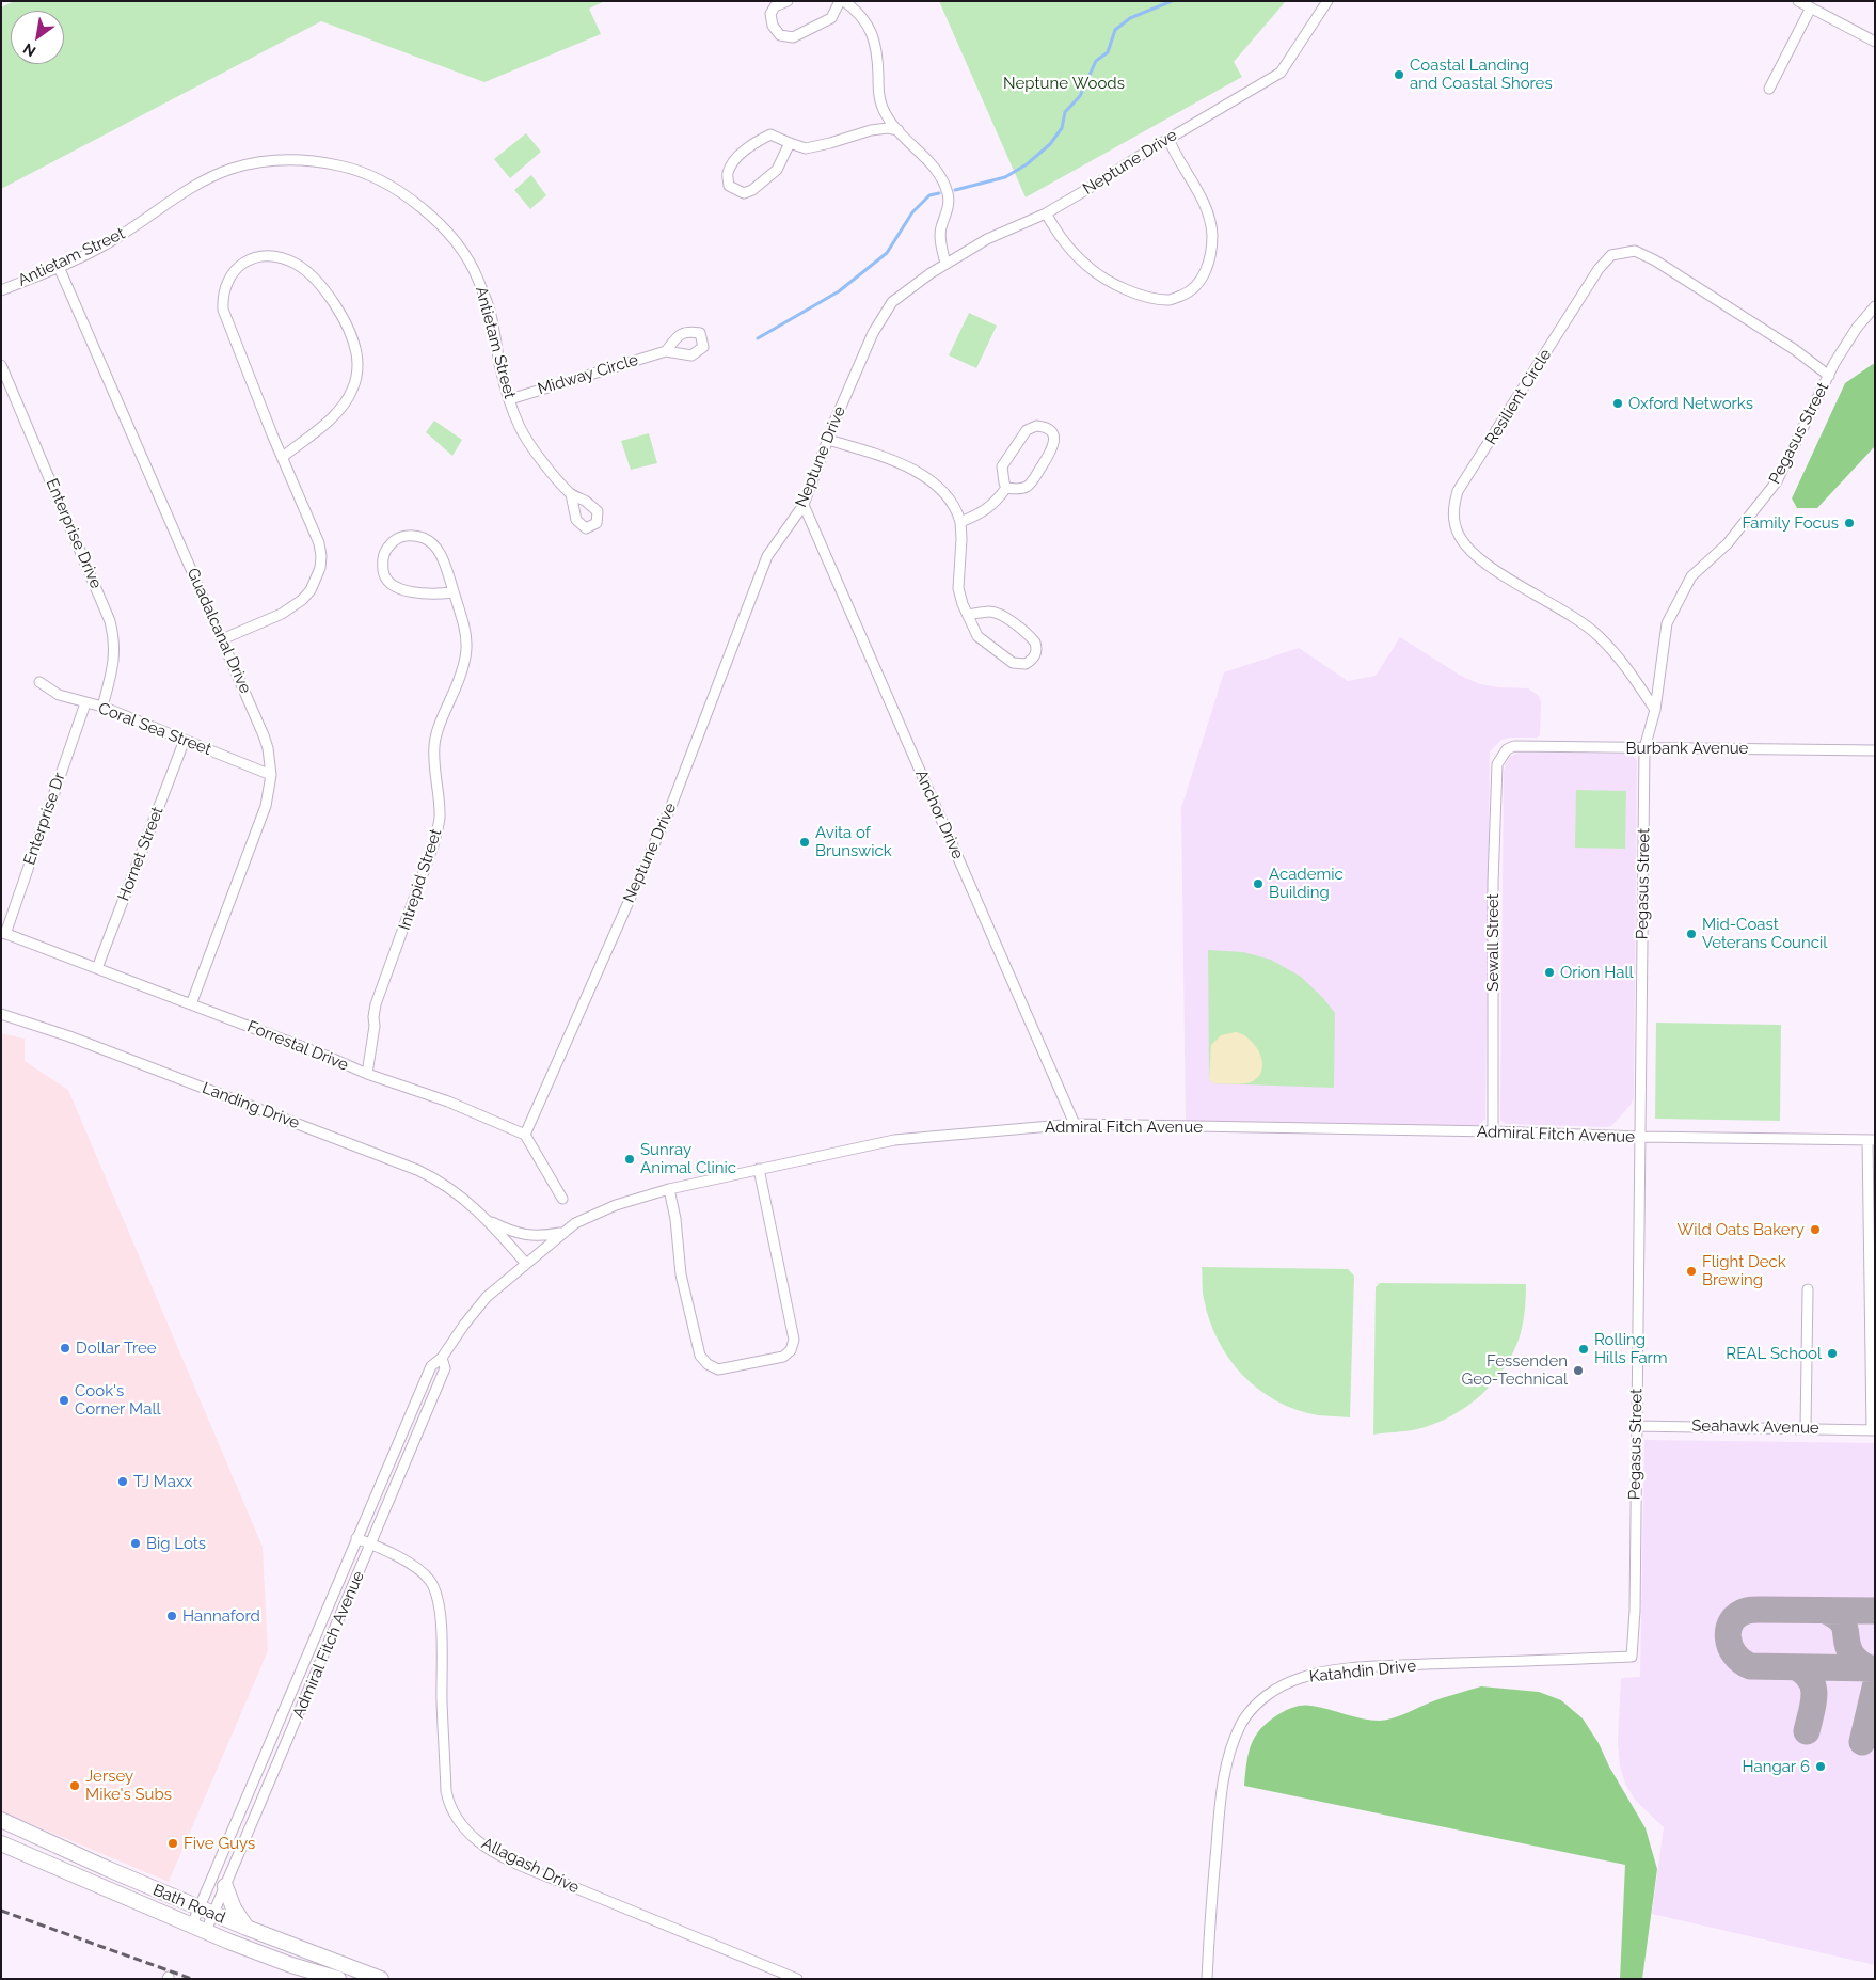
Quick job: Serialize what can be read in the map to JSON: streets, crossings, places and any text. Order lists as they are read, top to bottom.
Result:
{
  "streets": {
    "main road": ["Bath Road"],
    "street": [
      "Neptune Drive",
      "Antietam Street",
      "Midway Circle",
      "Resilient Circle",
      "Pegasus Street",
      "Enterprise Drive",
      "Guadalcanal Drive",
      "Coral Sea Street",
      "Burbank Avenue",
      "Anchor Drive",
      "Enterprise Dr",
      "Hornet Street",
      "Intrepid Street",
      "Sewall Street",
      "Forrestal Drive",
      "Landing Drive",
      "Admiral Fitch Avenue",
      "Seahawk Avenue",
      "Katahdin Drive",
      "Allagash Drive"
    ]
  },
  "crossings": [
    ["Neptune Drive", "Anchor Drive"],
    ["Neptune Drive", "Forrestal Drive"],
    ["Antietam Street", "Midway Circle"],
    ["Antietam Street", "Guadalcanal Drive"],
    ["Resilient Circle", "Pegasus Street"],
    ["Pegasus Street", "Burbank Avenue"],
    ["Pegasus Street", "Admiral Fitch Avenue"],
    ["Pegasus Street", "Seahawk Avenue"],
    ["Pegasus Street", "Katahdin Drive"],
    ["Enterprise Drive", "Coral Sea Street"],
    ["Guadalcanal Drive", "Coral Sea Street"],
    ["Guadalcanal Drive", "Forrestal Drive"],
    ["Coral Sea Street", "Enterprise Dr"],
    ["Coral Sea Street", "Hornet Street"],
    ["Burbank Avenue", "Sewall Street"],
    ["Anchor Drive", "Admiral Fitch Avenue"],
    ["Enterprise Dr", "Forrestal Drive"],
    ["Hornet Street", "Forrestal Drive"],
    ["Intrepid Street", "Forrestal Drive"],
    ["Sewall Street", "Admiral Fitch Avenue"],
    ["Landing Drive", "Admiral Fitch Avenue"],
    ["Admiral Fitch Avenue", "Allagash Drive"],
    ["Admiral Fitch Avenue", "Bath Road"]
  ],
  "parks": ["Neptune Woods"],
  "places": [
    "Coastal Landing and Coastal Shores",
    "Oxford Networks",
    "Family Focus",
    "Avita of Brunswick",
    "Academic Building",
    "Mid-Coast Veterans Council",
    "Orion Hall",
    "Sunray Animal Clinic",
    "Wild Oats Bakery",
    "Flight Deck Brewing",
    "Dollar Tree",
    "Rolling Hills Farm",
    "REAL School",
    "Fessenden Geo-Technical",
    "Cook's Corner Mall",
    "TJ Maxx",
    "Big Lots",
    "Hannaford",
    "Hangar 6",
    "Jersey Mike's Subs",
    "Five Guys"
  ],
  "north": "bottom left"
}
